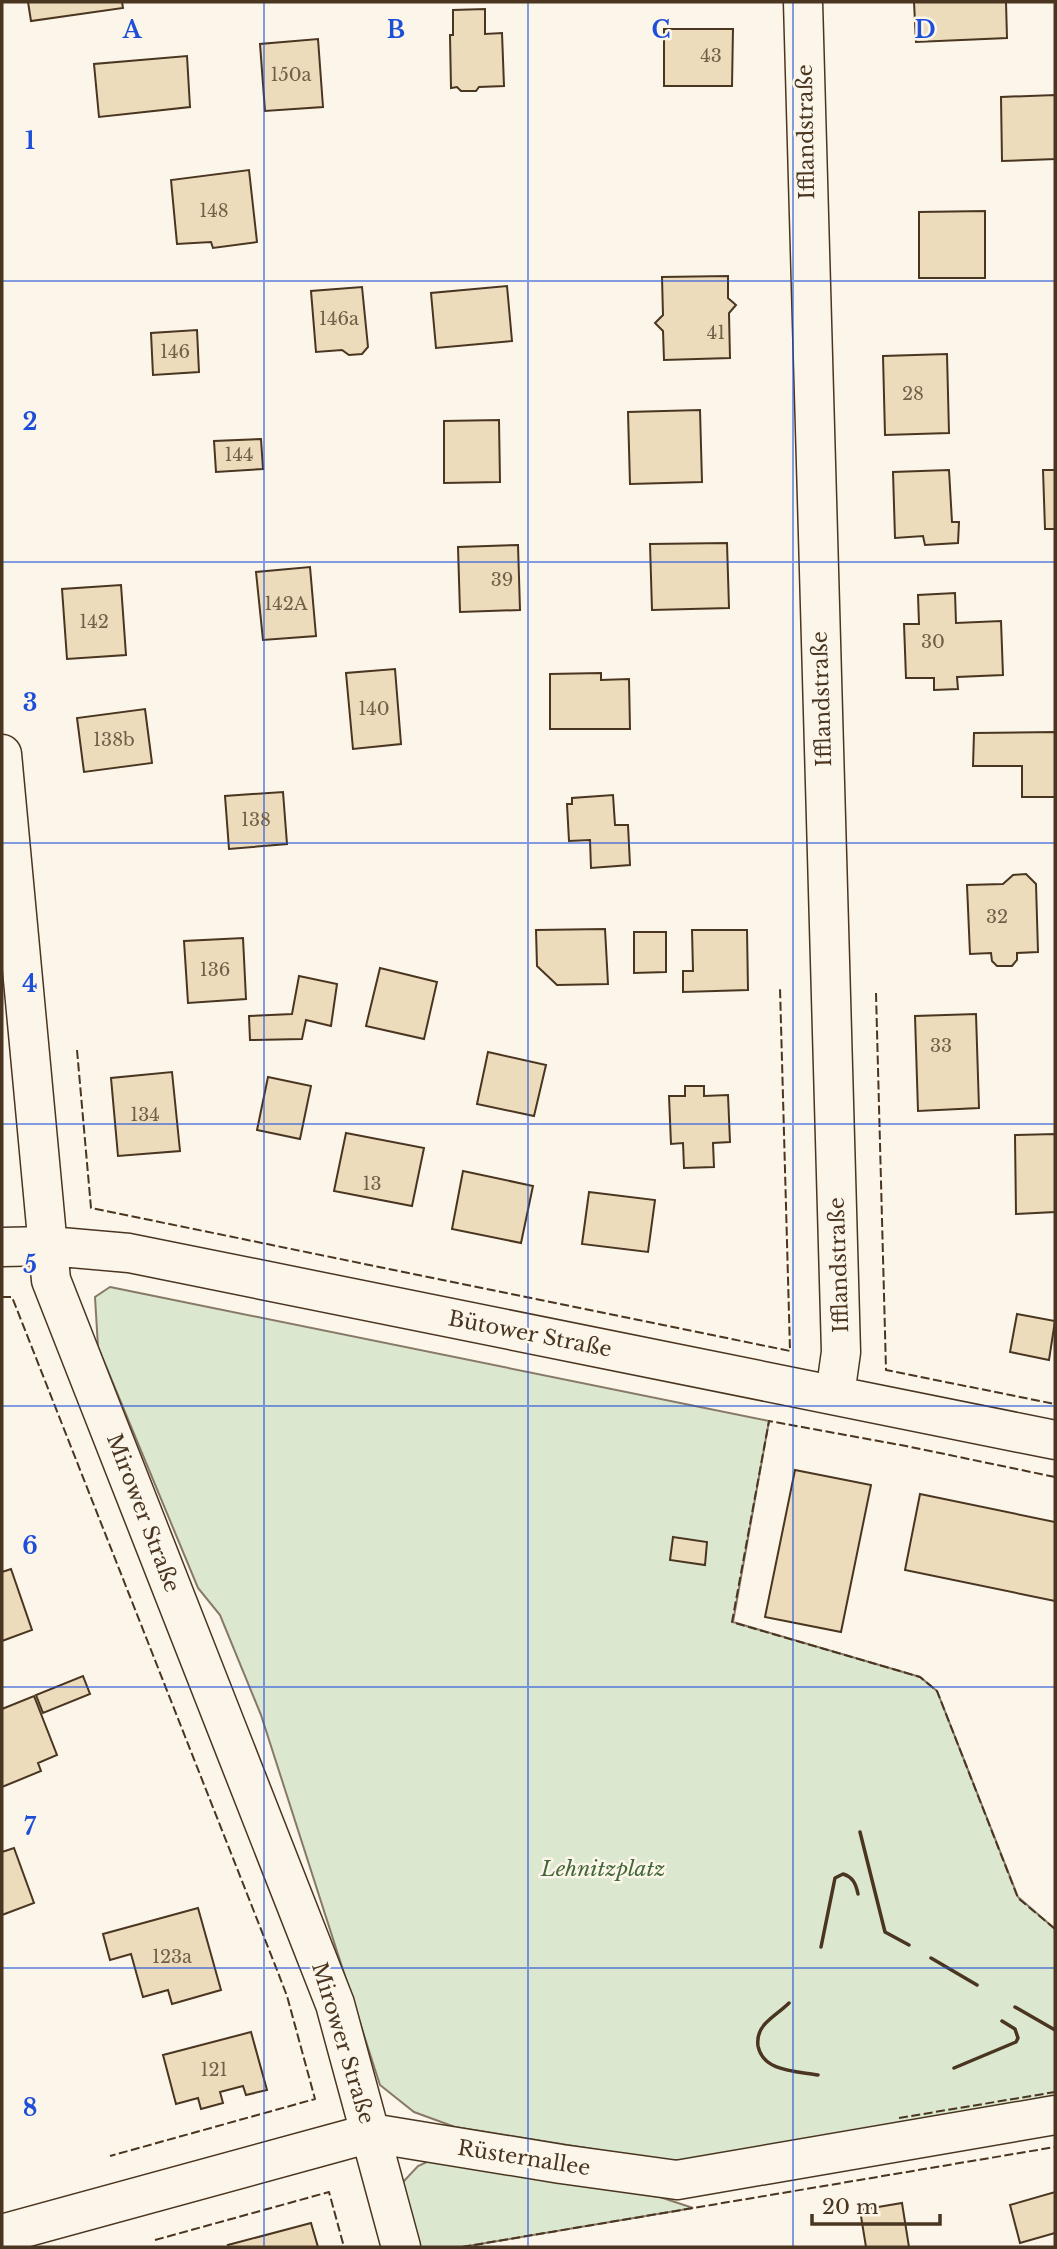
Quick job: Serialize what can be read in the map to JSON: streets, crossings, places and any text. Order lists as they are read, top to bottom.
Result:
{
  "streets": {
    "street": [
      "Ifflandstraße",
      "Bütower Straße",
      "Mirower Straße",
      "Rüsternallee"
    ]
  },
  "crossings": [
    ["Ifflandstraße", "Bütower Straße"],
    ["Bütower Straße", "Mirower Straße"],
    ["Mirower Straße", "Rüsternallee"]
  ],
  "parks": ["Lehnitzplatz"],
  "house_numbers": [
    "43",
    "150a",
    "148",
    "146a",
    "41",
    "146",
    "28",
    "144",
    "39",
    "142A",
    "142",
    "30",
    "140",
    "138b",
    "138",
    "32",
    "136",
    "33",
    "134",
    "13",
    "123a",
    "121"
  ],
  "scale_bar": "20 m",
  "grid": {
    "columns": [
      "A",
      "B",
      "C",
      "D"
    ],
    "rows": [
      "1",
      "2",
      "3",
      "4",
      "5",
      "6",
      "7",
      "8"
    ]
  }
}
